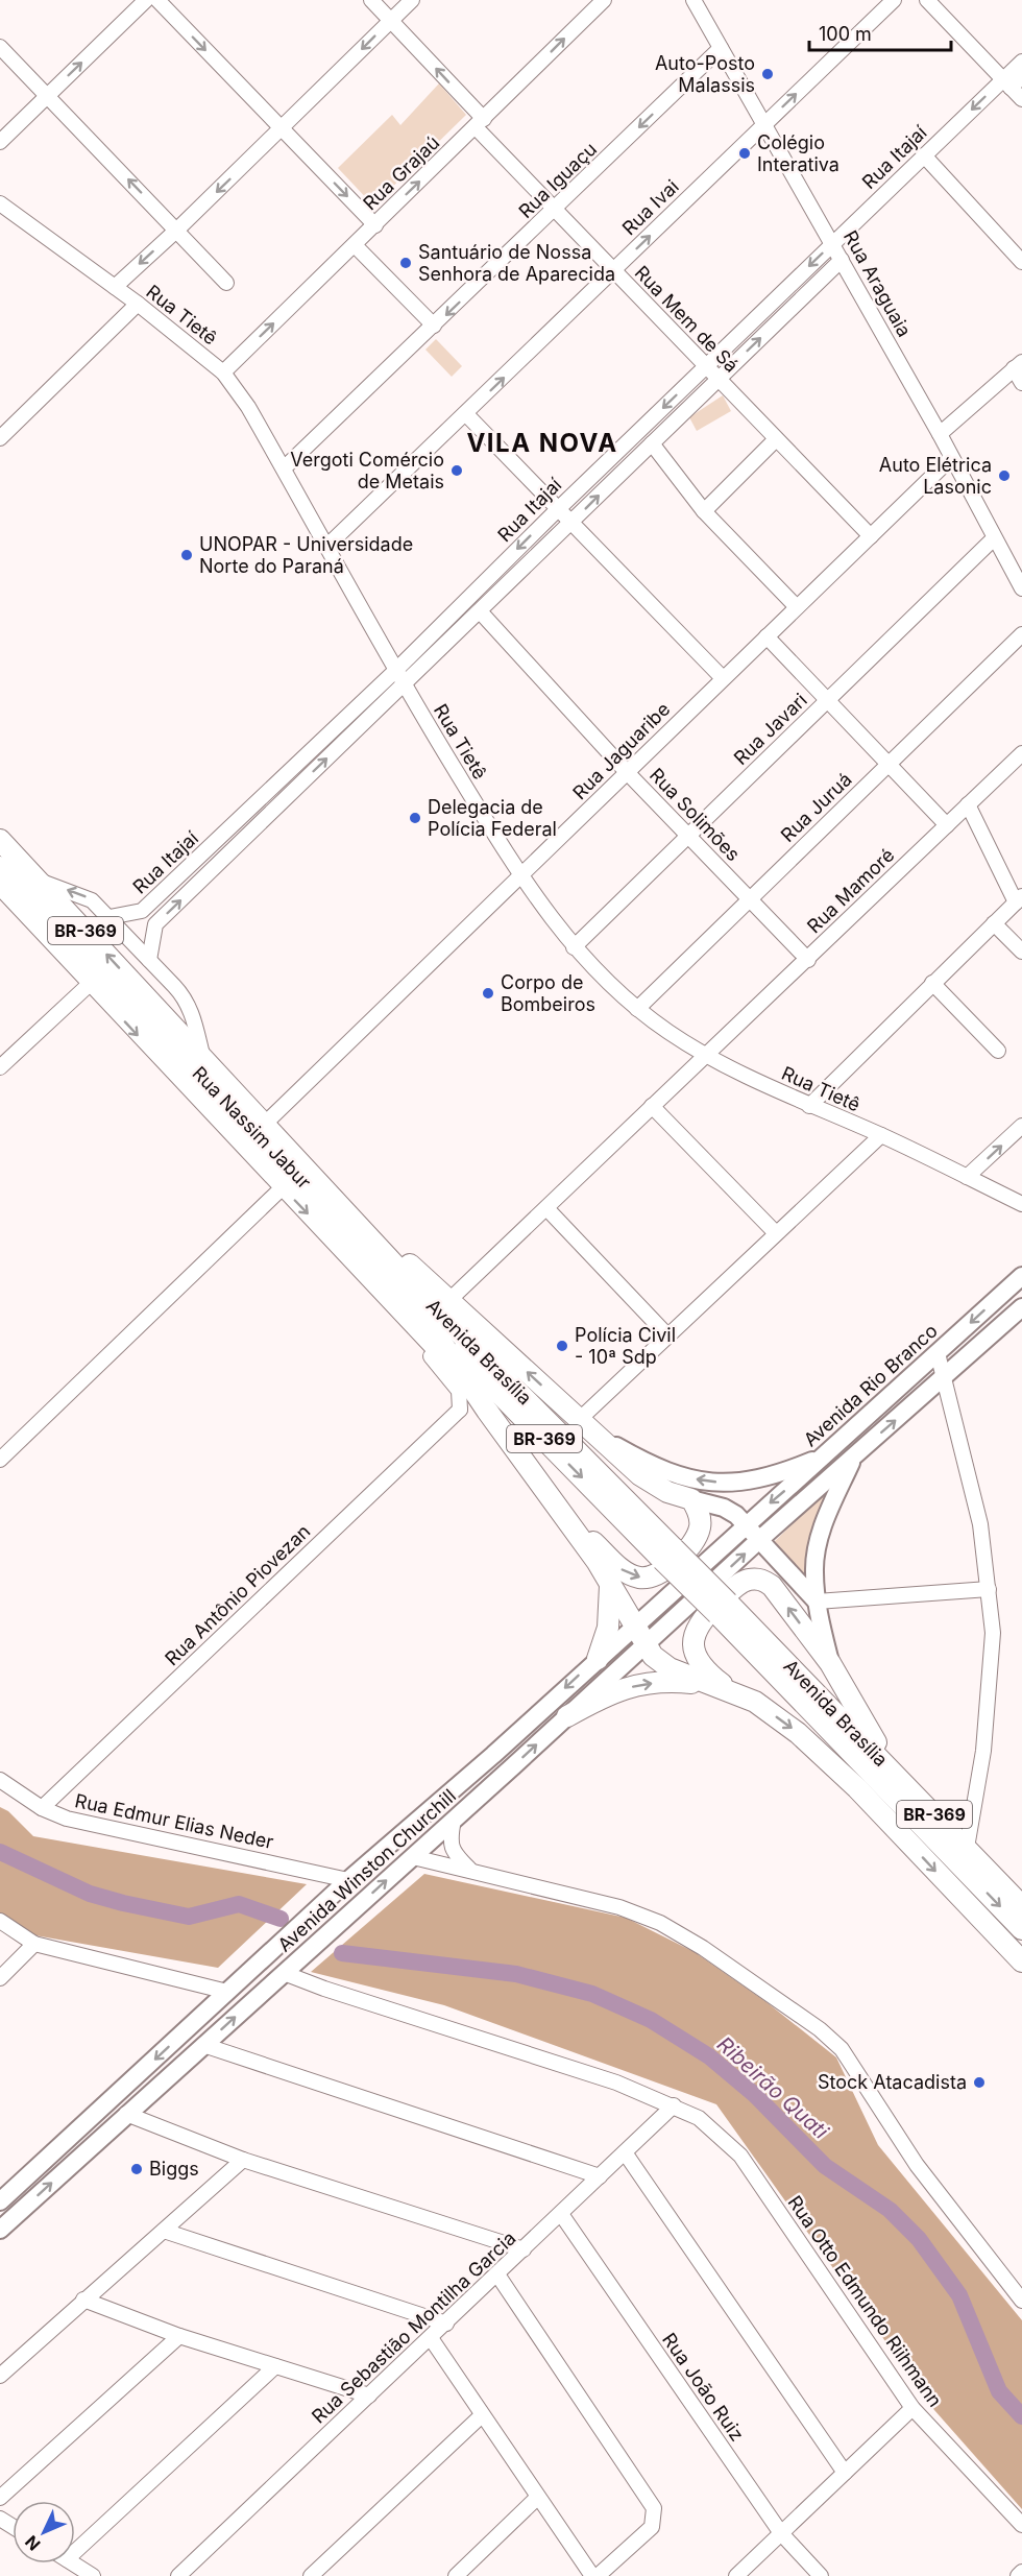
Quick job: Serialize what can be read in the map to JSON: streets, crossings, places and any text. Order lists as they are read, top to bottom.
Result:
{
  "streets": {
    "highway": ["BR-369", "Avenida Brasília"],
    "main road": ["Avenida Rio Branco", "Avenida Winston Churchill"],
    "street": [
      "Rua Itajaí",
      "Rua Grajaú",
      "Rua Iguaçu",
      "Rua Ivai",
      "Rua Araguaia",
      "Rua Tietê",
      "Rua Mem de Sá",
      "Rua Javari",
      "Rua Jaguaribe",
      "Rua Juruá",
      "Rua Solimões",
      "Rua Mamoré",
      "Rua Nassim Jabur",
      "Rua Antônio Piovezan",
      "Rua Edmur Elias Neder",
      "Rua Otto Edmundo Riihmann",
      "Rua Sebastião Montilha Garcia",
      "Rua João Ruiz"
    ]
  },
  "crossings": [
    ["Rua Itajaí", "Rua Araguaia"],
    ["Rua Itajaí", "Rua Tietê"],
    ["Rua Itajaí", "Rua Mem de Sá"],
    ["Rua Itajaí", "Rua Solimões"],
    ["Rua Grajaú", "Rua Tietê"],
    ["Rua Grajaú", "Rua Mem de Sá"],
    ["Rua Iguaçu", "Rua Araguaia"],
    ["Rua Iguaçu", "Rua Tietê"],
    ["Rua Iguaçu", "Rua Mem de Sá"],
    ["Rua Ivai", "Rua Araguaia"],
    ["Rua Ivai", "Rua Tietê"],
    ["Rua Ivai", "Rua Mem de Sá"],
    ["Rua Araguaia", "Rua Javari"],
    ["Rua Araguaia", "Rua Jaguaribe"],
    ["Rua Tietê", "Rua Javari"],
    ["Rua Tietê", "Rua Jaguaribe"],
    ["Rua Tietê", "Rua Juruá"],
    ["Rua Tietê", "Rua Mamoré"],
    ["Rua Mem de Sá", "Rua Jaguaribe"],
    ["Rua Javari", "Rua Solimões"],
    ["Rua Jaguaribe", "Rua Solimões"],
    ["Rua Jaguaribe", "Avenida Brasília"],
    ["Rua Juruá", "Rua Solimões"],
    ["Rua Solimões", "Rua Mamoré"],
    ["Rua Nassim Jabur", "Avenida Brasília"],
    ["Rua Nassim Jabur", "Rua Antônio Piovezan"],
    ["Avenida Rio Branco", "Avenida Winston Churchill"],
    ["Rua Antônio Piovezan", "Rua Edmur Elias Neder"],
    ["Rua Edmur Elias Neder", "Avenida Winston Churchill"],
    ["Avenida Winston Churchill", "Rua Otto Edmundo Riihmann"],
    ["Rua Otto Edmundo Riihmann", "Rua Sebastião Montilha Garcia"],
    ["Rua Sebastião Montilha Garcia", "Rua João Ruiz"]
  ],
  "one_way": [
    "Rua Grajaú",
    "Rua Iguaçu",
    "Rua Ivai",
    "Rua Nassim Jabur"
  ],
  "districts": ["VILA NOVA"],
  "water": ["Ribeirão Quati"],
  "places": [
    "Auto-Posto Malassis",
    "Colégio Interativa",
    "Santuário de Nossa Senhora de Aparecida",
    "Vergoti Comércio de Metais",
    "Auto Elétrica Lasonic",
    "UNOPAR - Universidade Norte do Paraná",
    "Delegacia de Polícia Federal",
    "Corpo de Bombeiros",
    "Polícia Civil - 10ª Sdp",
    "Stock Atacadista",
    "Biggs"
  ],
  "scale_bar": "100 m",
  "north": "bottom left"
}
